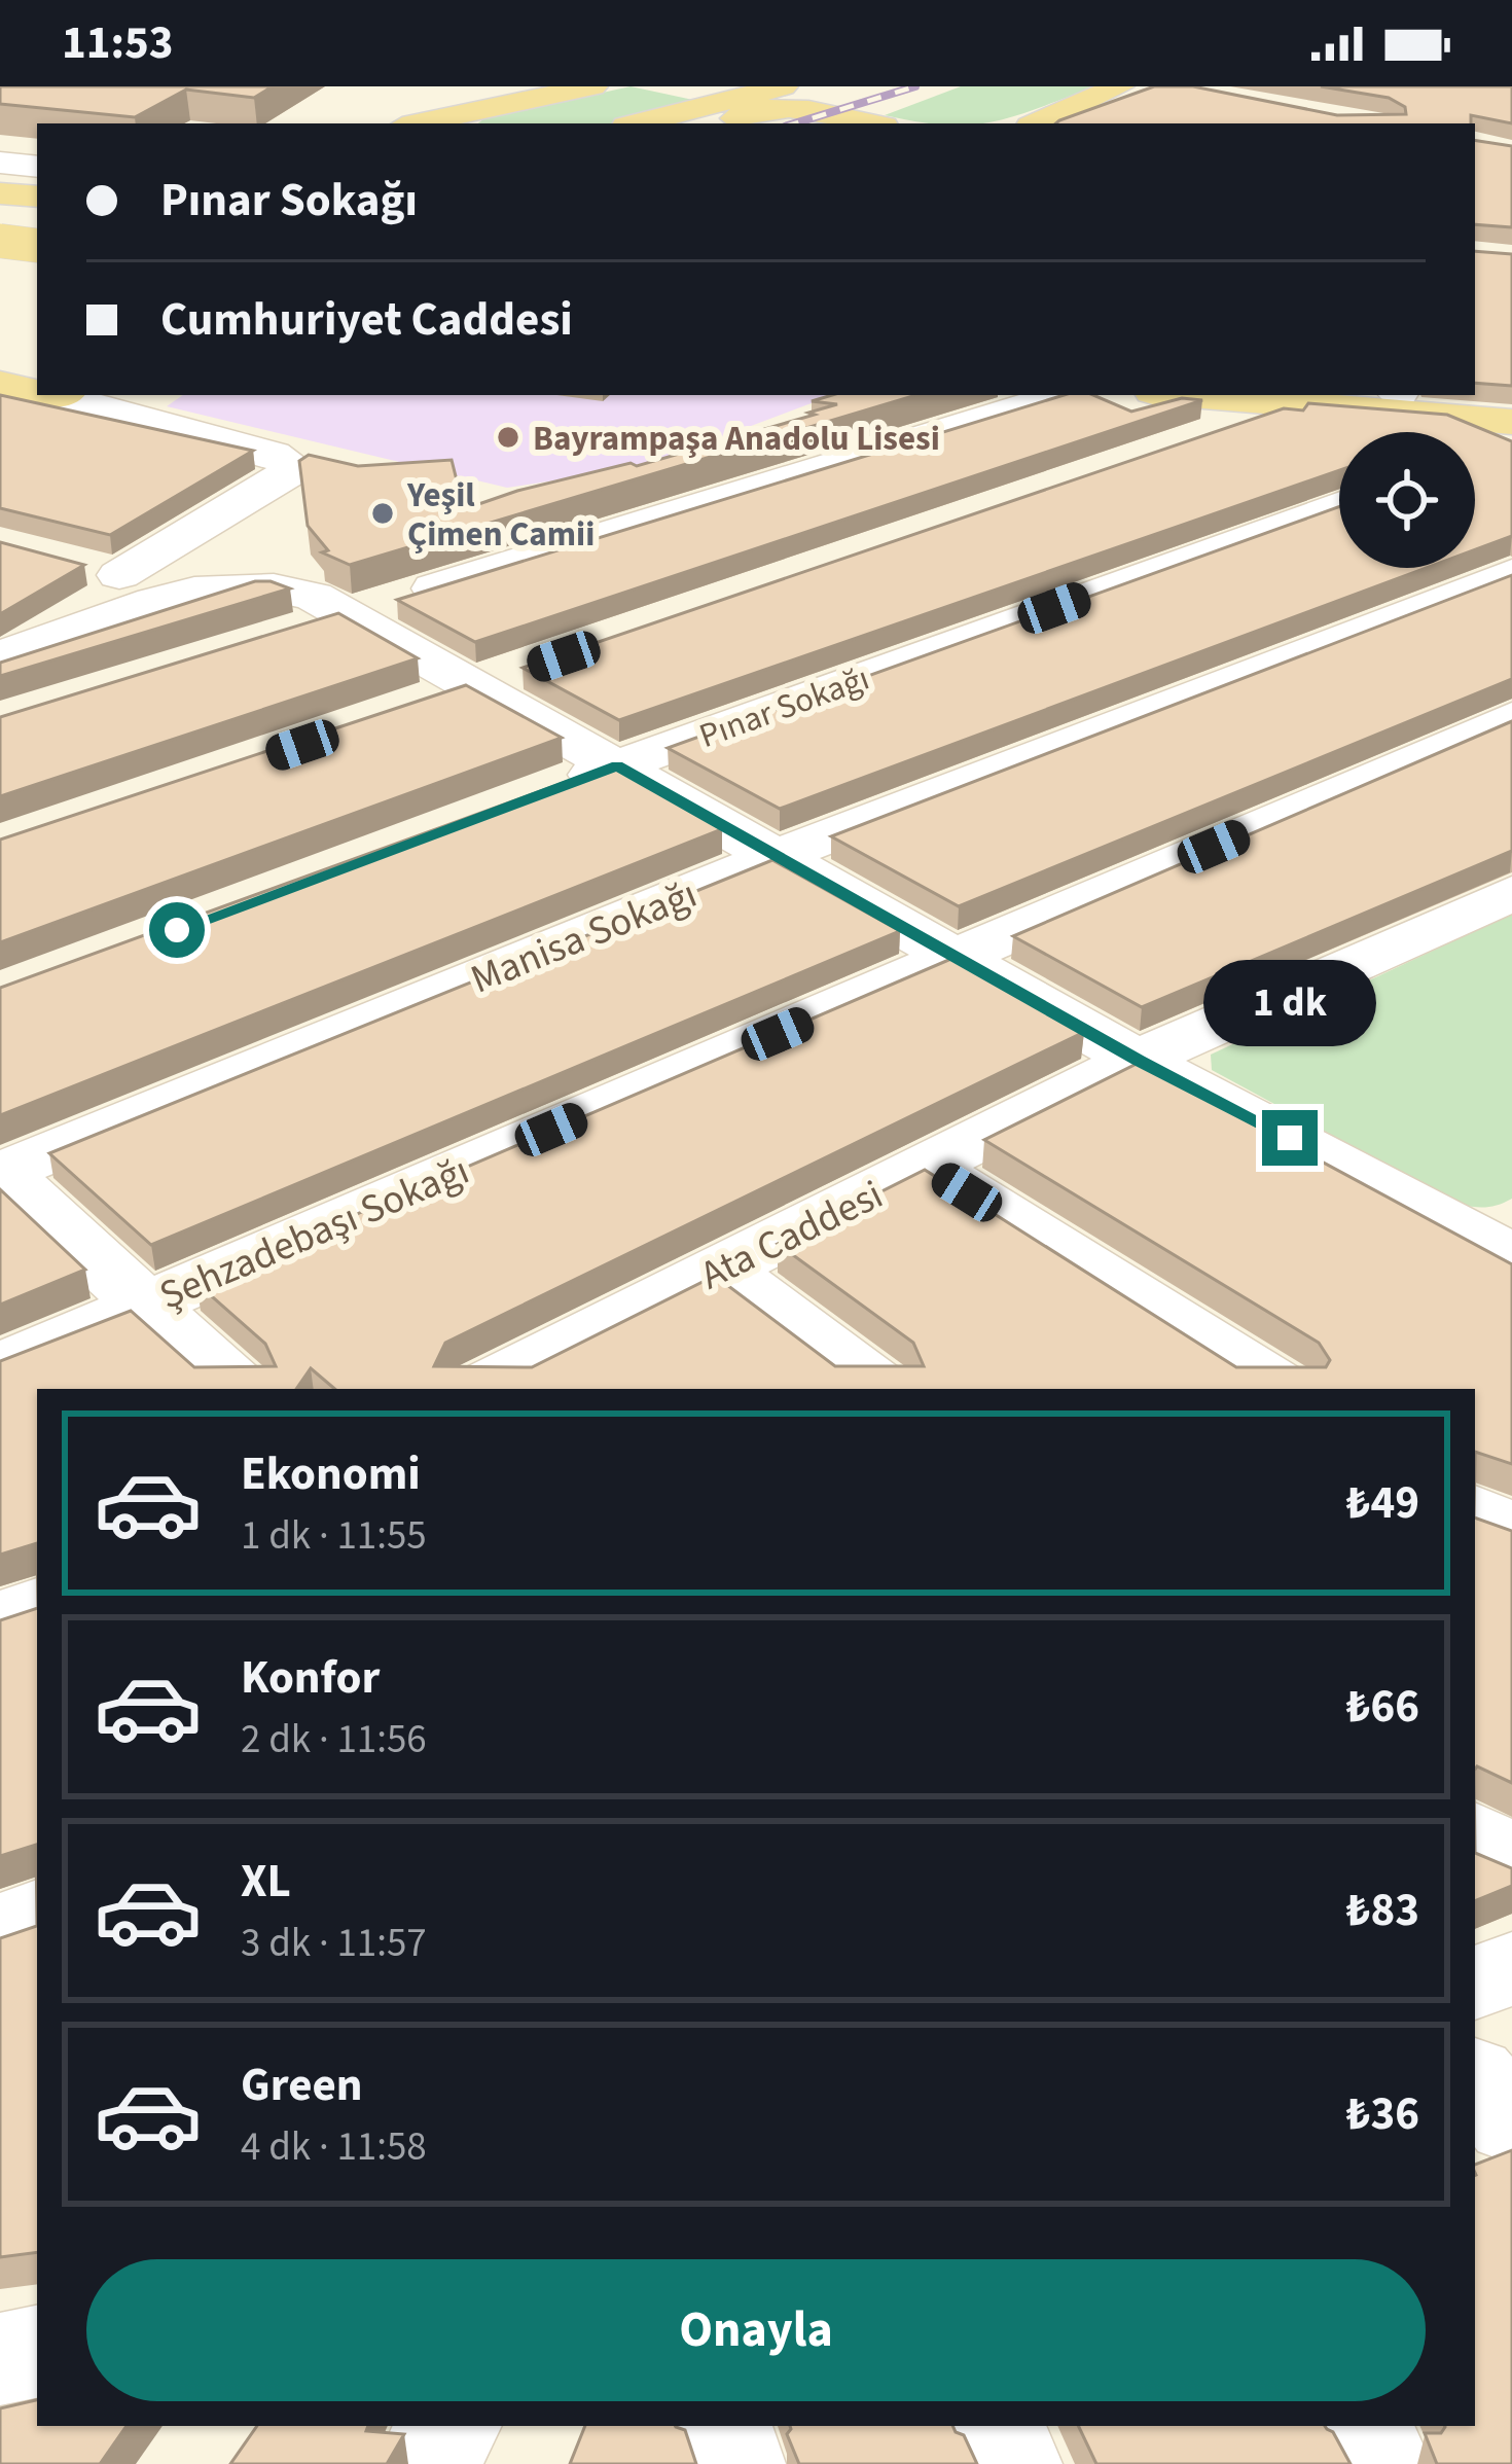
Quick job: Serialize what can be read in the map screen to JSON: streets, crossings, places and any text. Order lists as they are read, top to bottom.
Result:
{
  "streets": {
    "street": [
      "Pınar Sokağı",
      "Manisa Sokağı",
      "Şehzadebaşı Sokağı",
      "Ata Caddesi"
    ]
  },
  "places": ["Bayrampaşa Anadolu Lisesi", "Yeşil Çimen Camii"],
  "page": {
    "status": "11:53",
    "banner": ["Pınar Sokağı", "Cumhuriyet Caddesi"],
    "bubble": "1 dk",
    "list": [
      {
        "name": "Ekonomi",
        "note": "1 dk · 11:55",
        "value": "₺49"
      },
      {
        "name": "Konfor",
        "note": "2 dk · 11:56",
        "value": "₺66"
      },
      {
        "name": "XL",
        "note": "3 dk · 11:57",
        "value": "₺83"
      },
      {
        "name": "Green",
        "note": "4 dk · 11:58",
        "value": "₺36"
      }
    ],
    "buttons": "Onayla"
  }
}
